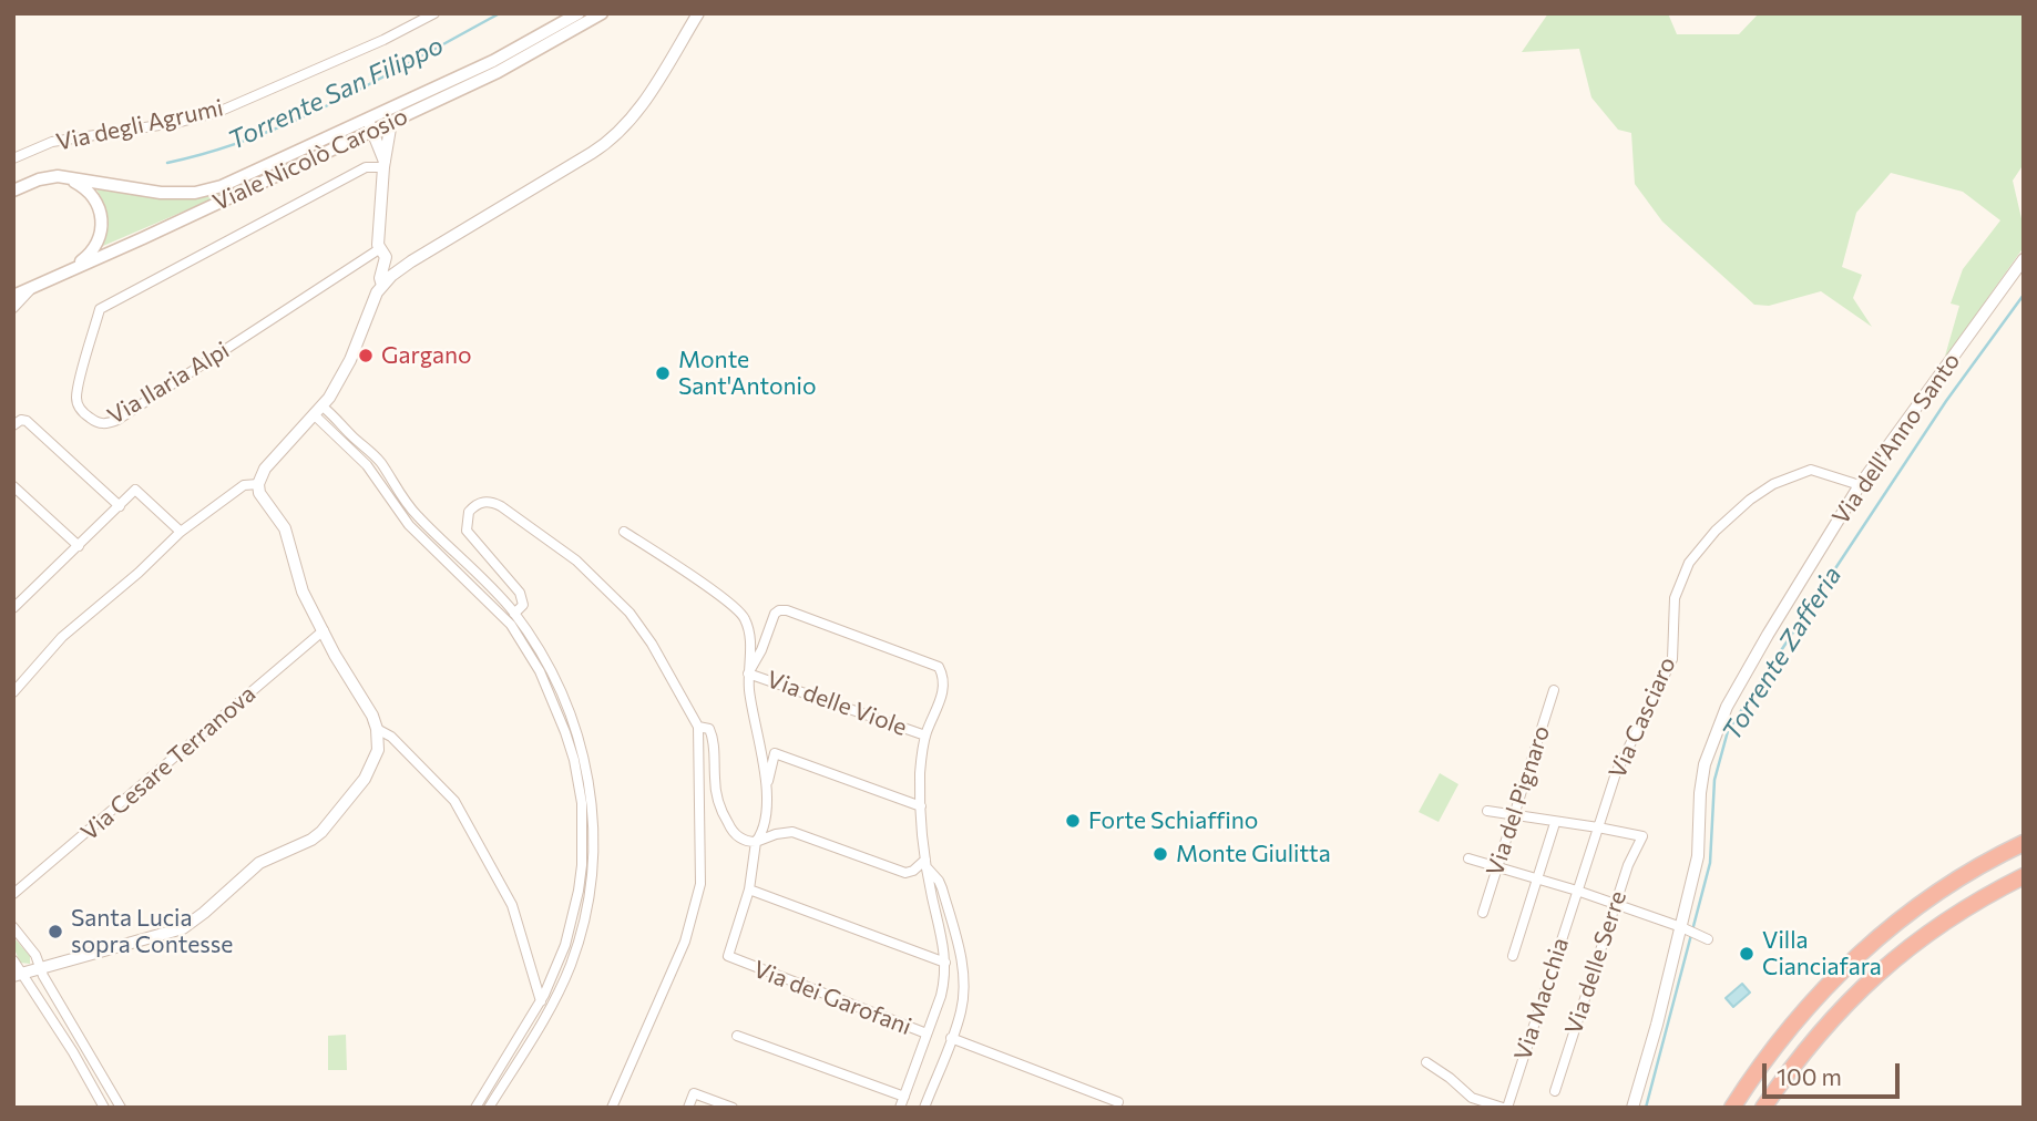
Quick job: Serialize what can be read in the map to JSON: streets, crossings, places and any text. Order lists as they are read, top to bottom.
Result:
{
  "streets": {
    "main road": ["Viale Nicolò Carosio"],
    "street": [
      "Via degli Agrumi",
      "Via Ilaria Alpi",
      "Via dell'Anno Santo",
      "Via delle Viole",
      "Via Casciaro",
      "Via Cesare Terranova",
      "Via del Pignaro",
      "Via delle Serre",
      "Via dei Garofani",
      "Via Macchia"
    ]
  },
  "crossings": [
    ["Via dell'Anno Santo", "Via Casciaro"],
    ["Via Casciaro", "Via delle Serre"],
    ["Via Casciaro", "Via Macchia"]
  ],
  "water": ["Torrente San Filippo", "Torrente Zafferia"],
  "places": [
    "Gargano",
    "Monte Sant'Antonio",
    "Forte Schiaffino",
    "Monte Giulitta",
    "Santa Lucia sopra Contesse",
    "Villa Cianciafara"
  ],
  "scale_bar": "100 m"
}
